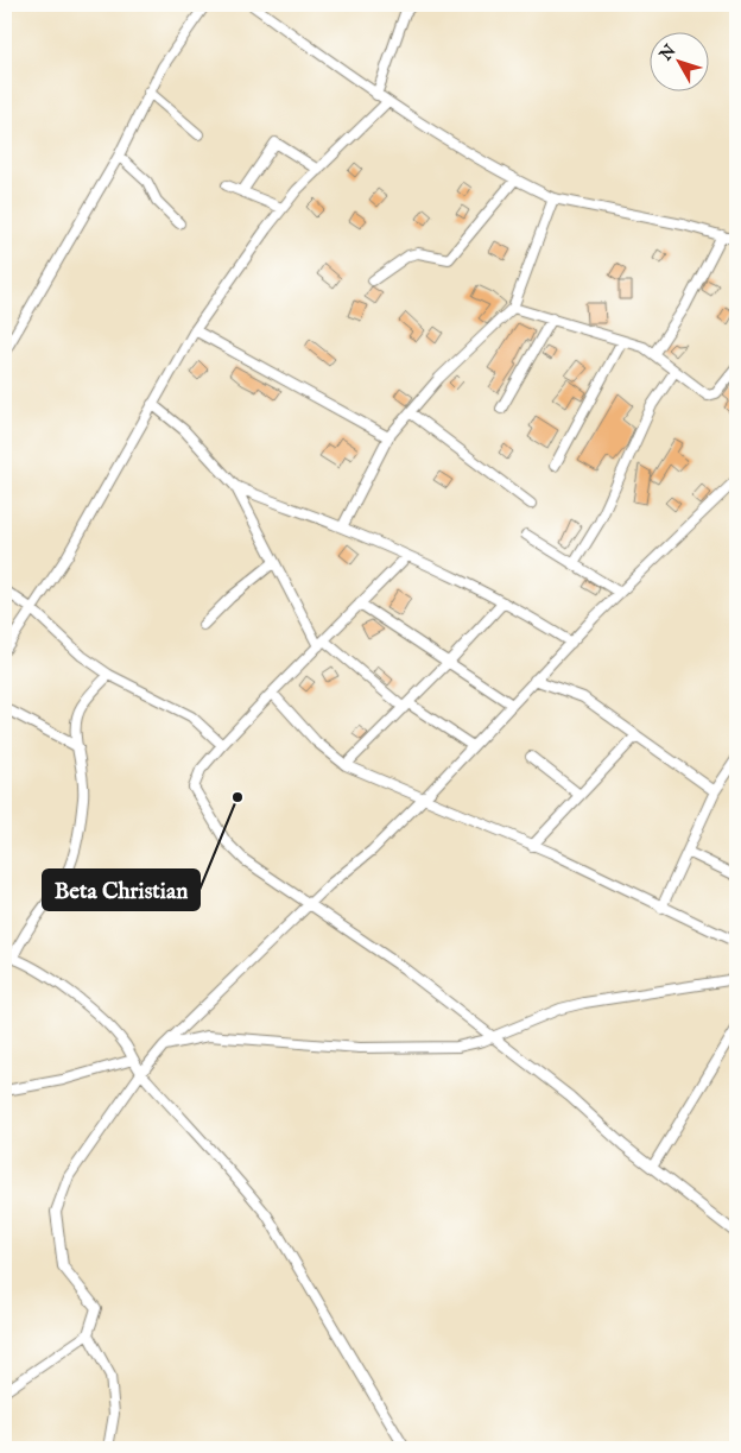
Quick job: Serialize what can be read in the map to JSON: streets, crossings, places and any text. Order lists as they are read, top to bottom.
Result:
{
  "places": ["Beta Christian"],
  "north": "top left"
}
